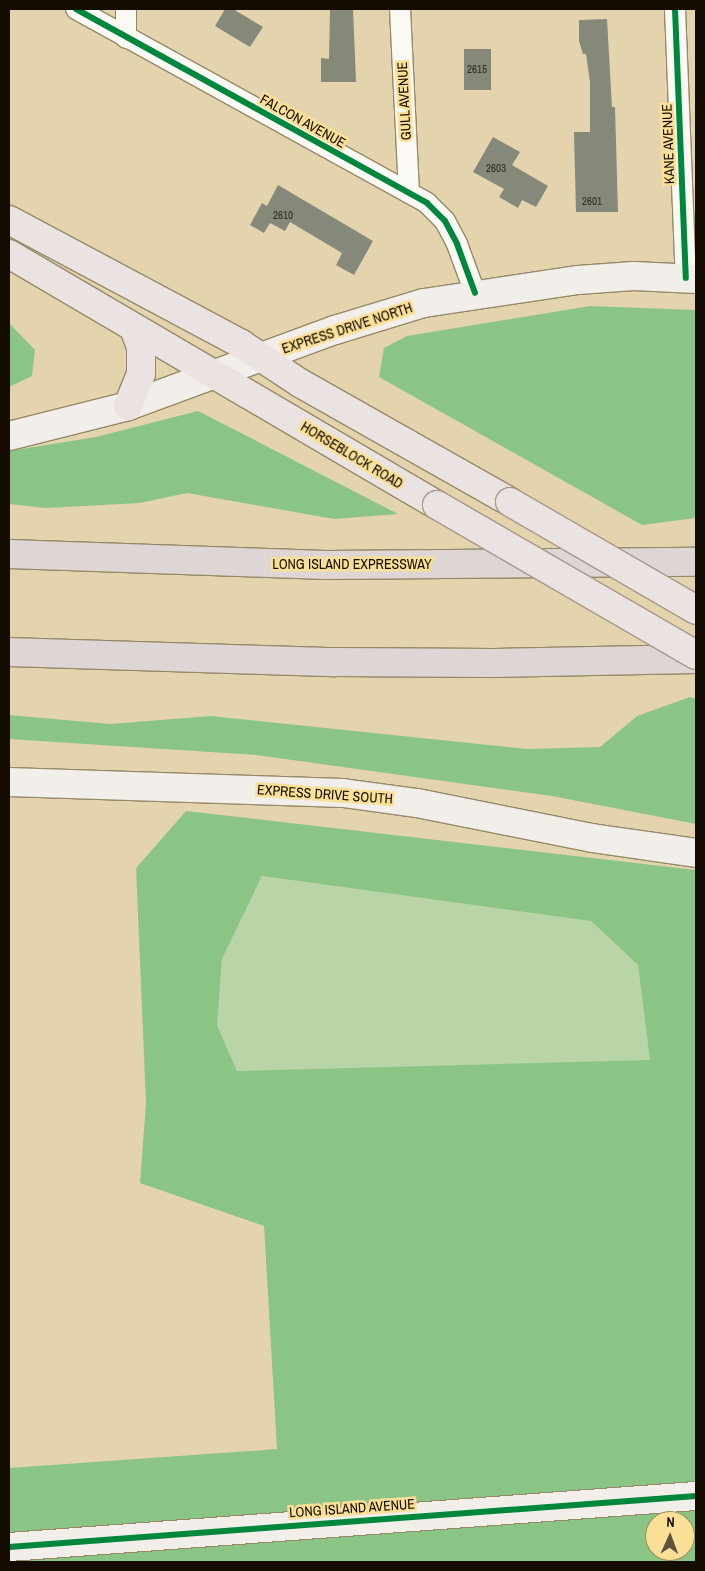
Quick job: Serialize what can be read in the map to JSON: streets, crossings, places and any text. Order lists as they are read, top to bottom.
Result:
{
  "streets": {
    "highway": ["LONG ISLAND EXPRESSWAY"],
    "main road": [
      "EXPRESS DRIVE NORTH",
      "HORSEBLOCK ROAD",
      "EXPRESS DRIVE SOUTH",
      "LONG ISLAND AVENUE"
    ],
    "street": ["GULL AVENUE", "FALCON AVENUE", "KANE AVENUE"]
  },
  "crossings": [
    ["GULL AVENUE", "FALCON AVENUE"],
    ["FALCON AVENUE", "EXPRESS DRIVE NORTH"],
    ["KANE AVENUE", "EXPRESS DRIVE NORTH"],
    ["EXPRESS DRIVE NORTH", "HORSEBLOCK ROAD"]
  ],
  "house_numbers": [
    "2615",
    "2603",
    "2601",
    "2610"
  ],
  "north": "top"
}
